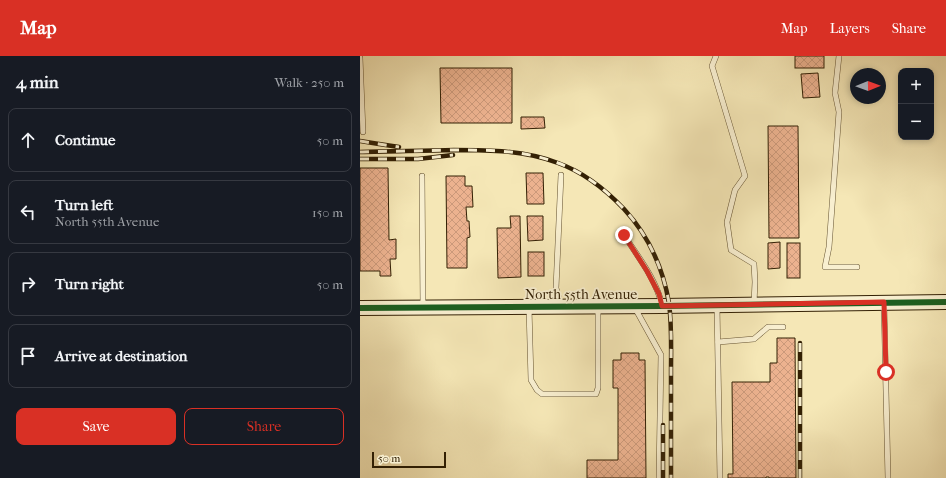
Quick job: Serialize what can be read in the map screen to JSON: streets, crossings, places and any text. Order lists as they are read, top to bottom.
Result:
{
  "streets": {
    "street": ["North 55th Avenue"]
  },
  "scale_bar": "50 m",
  "north": "right",
  "page": {
    "header": "Map",
    "nav": ["Map", "Layers", "Share"],
    "heading": ["4 min", "Walk · 250 m"],
    "map_buttons": ["+", "−"],
    "list": [
      ["Continue", "50 m"],
      ["Turn left", "North 55th Avenue", "150 m"],
      ["Turn right", "50 m"],
      "Arrive at destination"
    ],
    "buttons": ["Save", "Share"],
    "scale": "50 m"
  }
}
